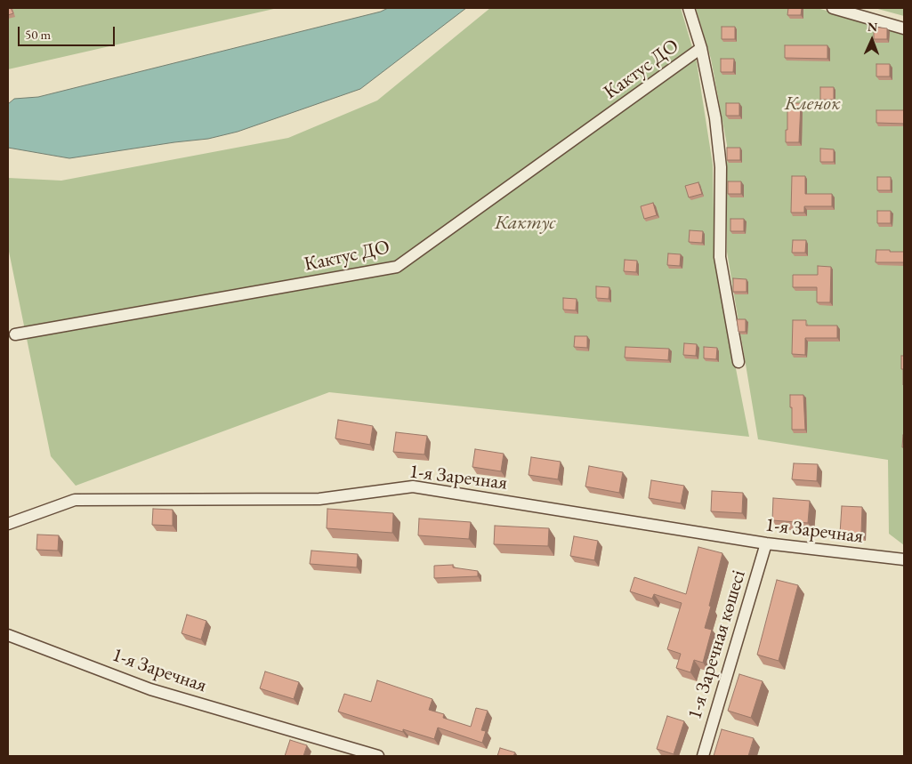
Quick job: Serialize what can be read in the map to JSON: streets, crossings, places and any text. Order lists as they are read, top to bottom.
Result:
{
  "streets": {
    "street": ["Кактус ДО", "1-я Заречная", "1-я Заречная көшесі"]
  },
  "crossings": [
    ["1-я Заречная", "1-я Заречная көшесі"]
  ],
  "parks": ["Кленок", "Кактус"],
  "scale_bar": "50 m",
  "north": "top"
}
